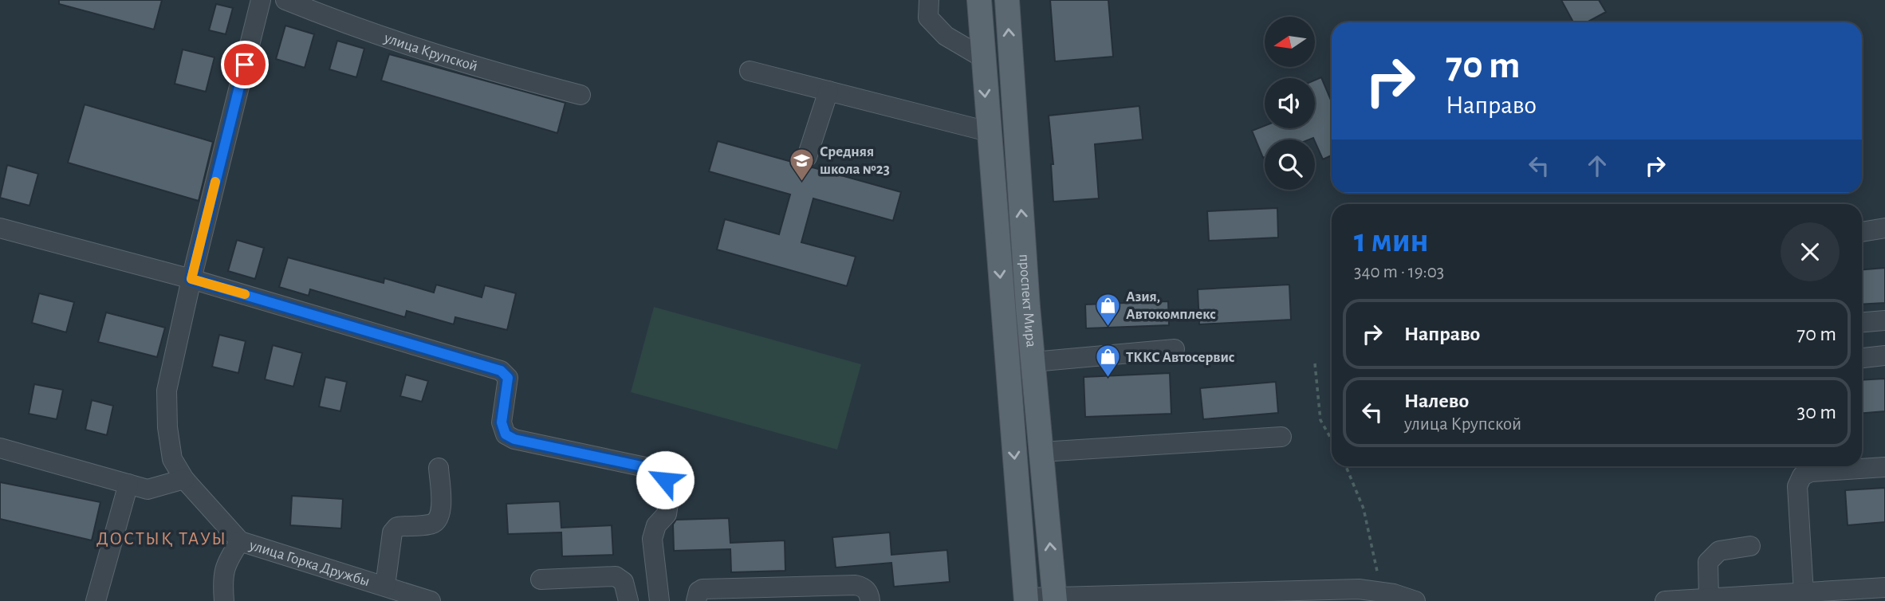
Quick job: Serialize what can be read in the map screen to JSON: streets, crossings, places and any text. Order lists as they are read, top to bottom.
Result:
{
  "streets": {
    "main road": ["проспект Мира"],
    "street": ["улица Крупской", "улица Горка Дружбы"]
  },
  "districts": ["ДОСТЫҚ ТАУЫ"],
  "places": {
    "school or university": ["Средняя школа №23"],
    "shop": ["Азия, Автокомплекс", "ТККС Автосервис"]
  },
  "north": "left",
  "page": {
    "turn": ["70 m", "Направо"],
    "heading": ["1 мин", "340 m · 19:03"],
    "list": [
      {
        "name": "Направо",
        "value": "70 m"
      },
      {
        "name": "Налево",
        "note": "улица Крупской",
        "value": "30 m"
      }
    ]
  }
}
